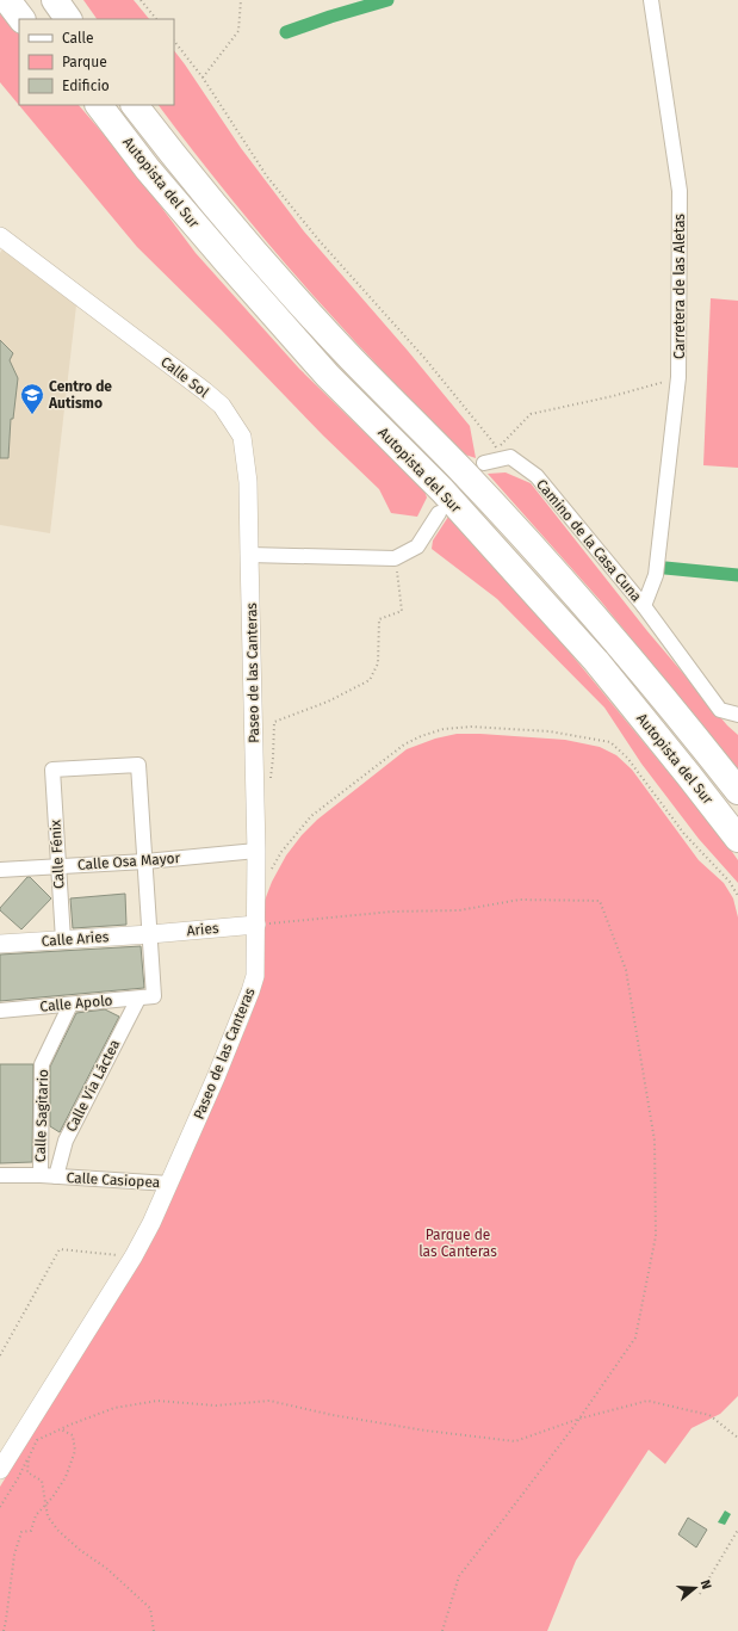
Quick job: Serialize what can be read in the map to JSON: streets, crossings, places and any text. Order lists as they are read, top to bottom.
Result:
{
  "streets": {
    "highway": ["Autopista del Sur"],
    "street": [
      "Carretera de las Aletas",
      "Calle Sol",
      "Camino de la Casa Cuna",
      "Paseo de las Canteras",
      "Calle Fénix",
      "Calle Osa Mayor",
      "Aries",
      "Calle Aries",
      "Calle Apolo",
      "Calle Vía Láctea",
      "Calle Sagitario",
      "Calle Casiopea"
    ]
  },
  "crossings": [
    ["Carretera de las Aletas", "Camino de la Casa Cuna"],
    ["Calle Sol", "Paseo de las Canteras"],
    ["Paseo de las Canteras", "Calle Osa Mayor"],
    ["Paseo de las Canteras", "Aries"],
    ["Paseo de las Canteras", "Calle Casiopea"],
    ["Calle Fénix", "Calle Osa Mayor"],
    ["Calle Fénix", "Calle Aries"],
    ["Aries", "Calle Aries"],
    ["Aries", "Calle Apolo"],
    ["Calle Aries", "Calle Apolo"],
    ["Calle Apolo", "Calle Vía Láctea"],
    ["Calle Apolo", "Calle Sagitario"],
    ["Calle Vía Láctea", "Calle Casiopea"],
    ["Calle Sagitario", "Calle Casiopea"]
  ],
  "parks": ["Parque de las Canteras"],
  "places": {
    "school or university": ["Centro de Autismo"]
  },
  "legend": ["Calle", "Parque", "Edificio"],
  "north": "right"
}
